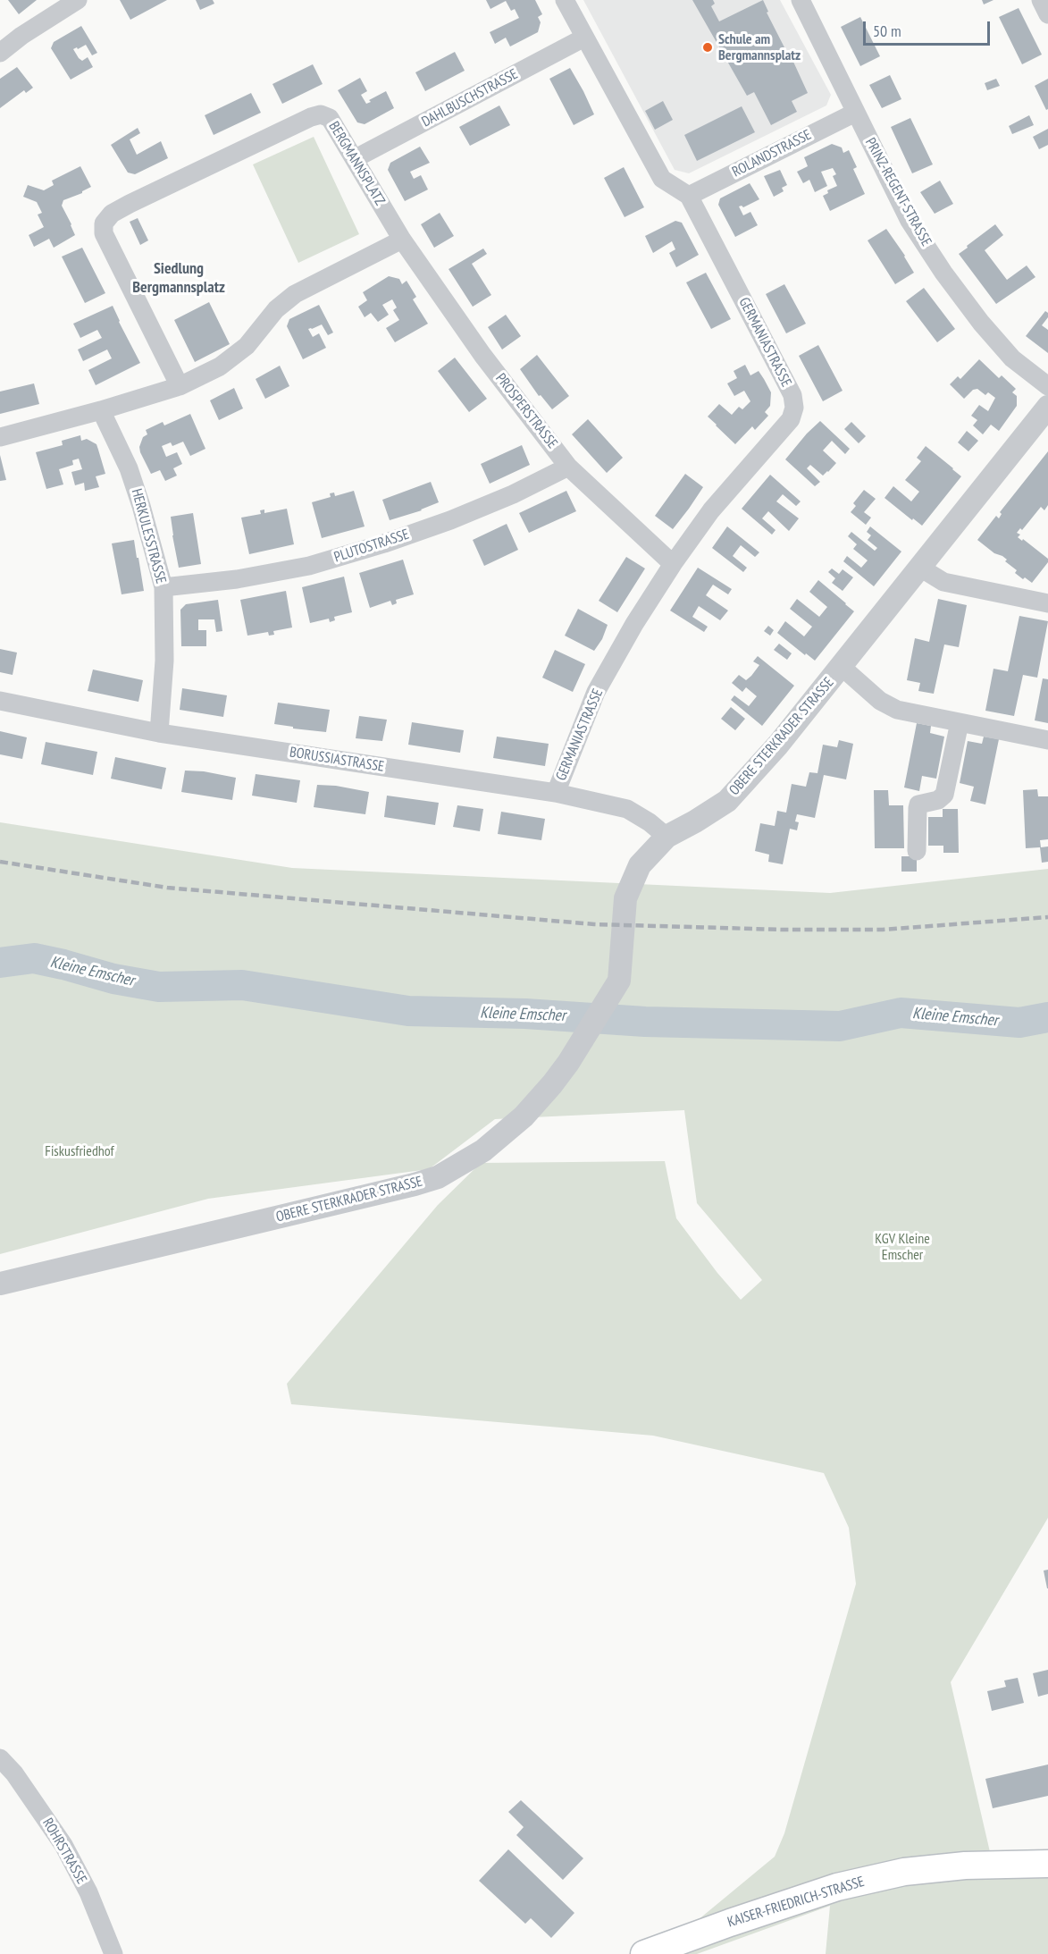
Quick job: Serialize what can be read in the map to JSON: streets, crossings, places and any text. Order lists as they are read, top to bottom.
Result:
{
  "streets": {
    "main road": ["KAISER-FRIEDRICH-STRASSE"],
    "street": [
      "DAHLBUSCHSTRASSE",
      "ROLANDSTRASSE",
      "BERGMANNSPLATZ",
      "PRINZ-REGENT-STRASSE",
      "GERMANIASTRASSE",
      "PROSPERSTRASSE",
      "HERKULESSTRASSE",
      "PLUTOSTRASSE",
      "OBERE STERKRADER STRASSE",
      "BORUSSIASTRASSE",
      "ROHRSTRASSE"
    ]
  },
  "crossings": [
    ["DAHLBUSCHSTRASSE", "BERGMANNSPLATZ"],
    ["ROLANDSTRASSE", "PRINZ-REGENT-STRASSE"],
    ["ROLANDSTRASSE", "GERMANIASTRASSE"],
    ["BERGMANNSPLATZ", "PROSPERSTRASSE"],
    ["GERMANIASTRASSE", "PROSPERSTRASSE"],
    ["GERMANIASTRASSE", "BORUSSIASTRASSE"],
    ["PROSPERSTRASSE", "PLUTOSTRASSE"],
    ["HERKULESSTRASSE", "PLUTOSTRASSE"],
    ["HERKULESSTRASSE", "BORUSSIASTRASSE"],
    ["OBERE STERKRADER STRASSE", "BORUSSIASTRASSE"]
  ],
  "districts": ["Siedlung Bergmannsplatz"],
  "water": ["Kleine Emscher"],
  "parks": ["Fiskusfriedhof", "KGV Kleine Emscher"],
  "places": ["Schule am Bergmannsplatz"],
  "scale_bar": "50 m"
}
